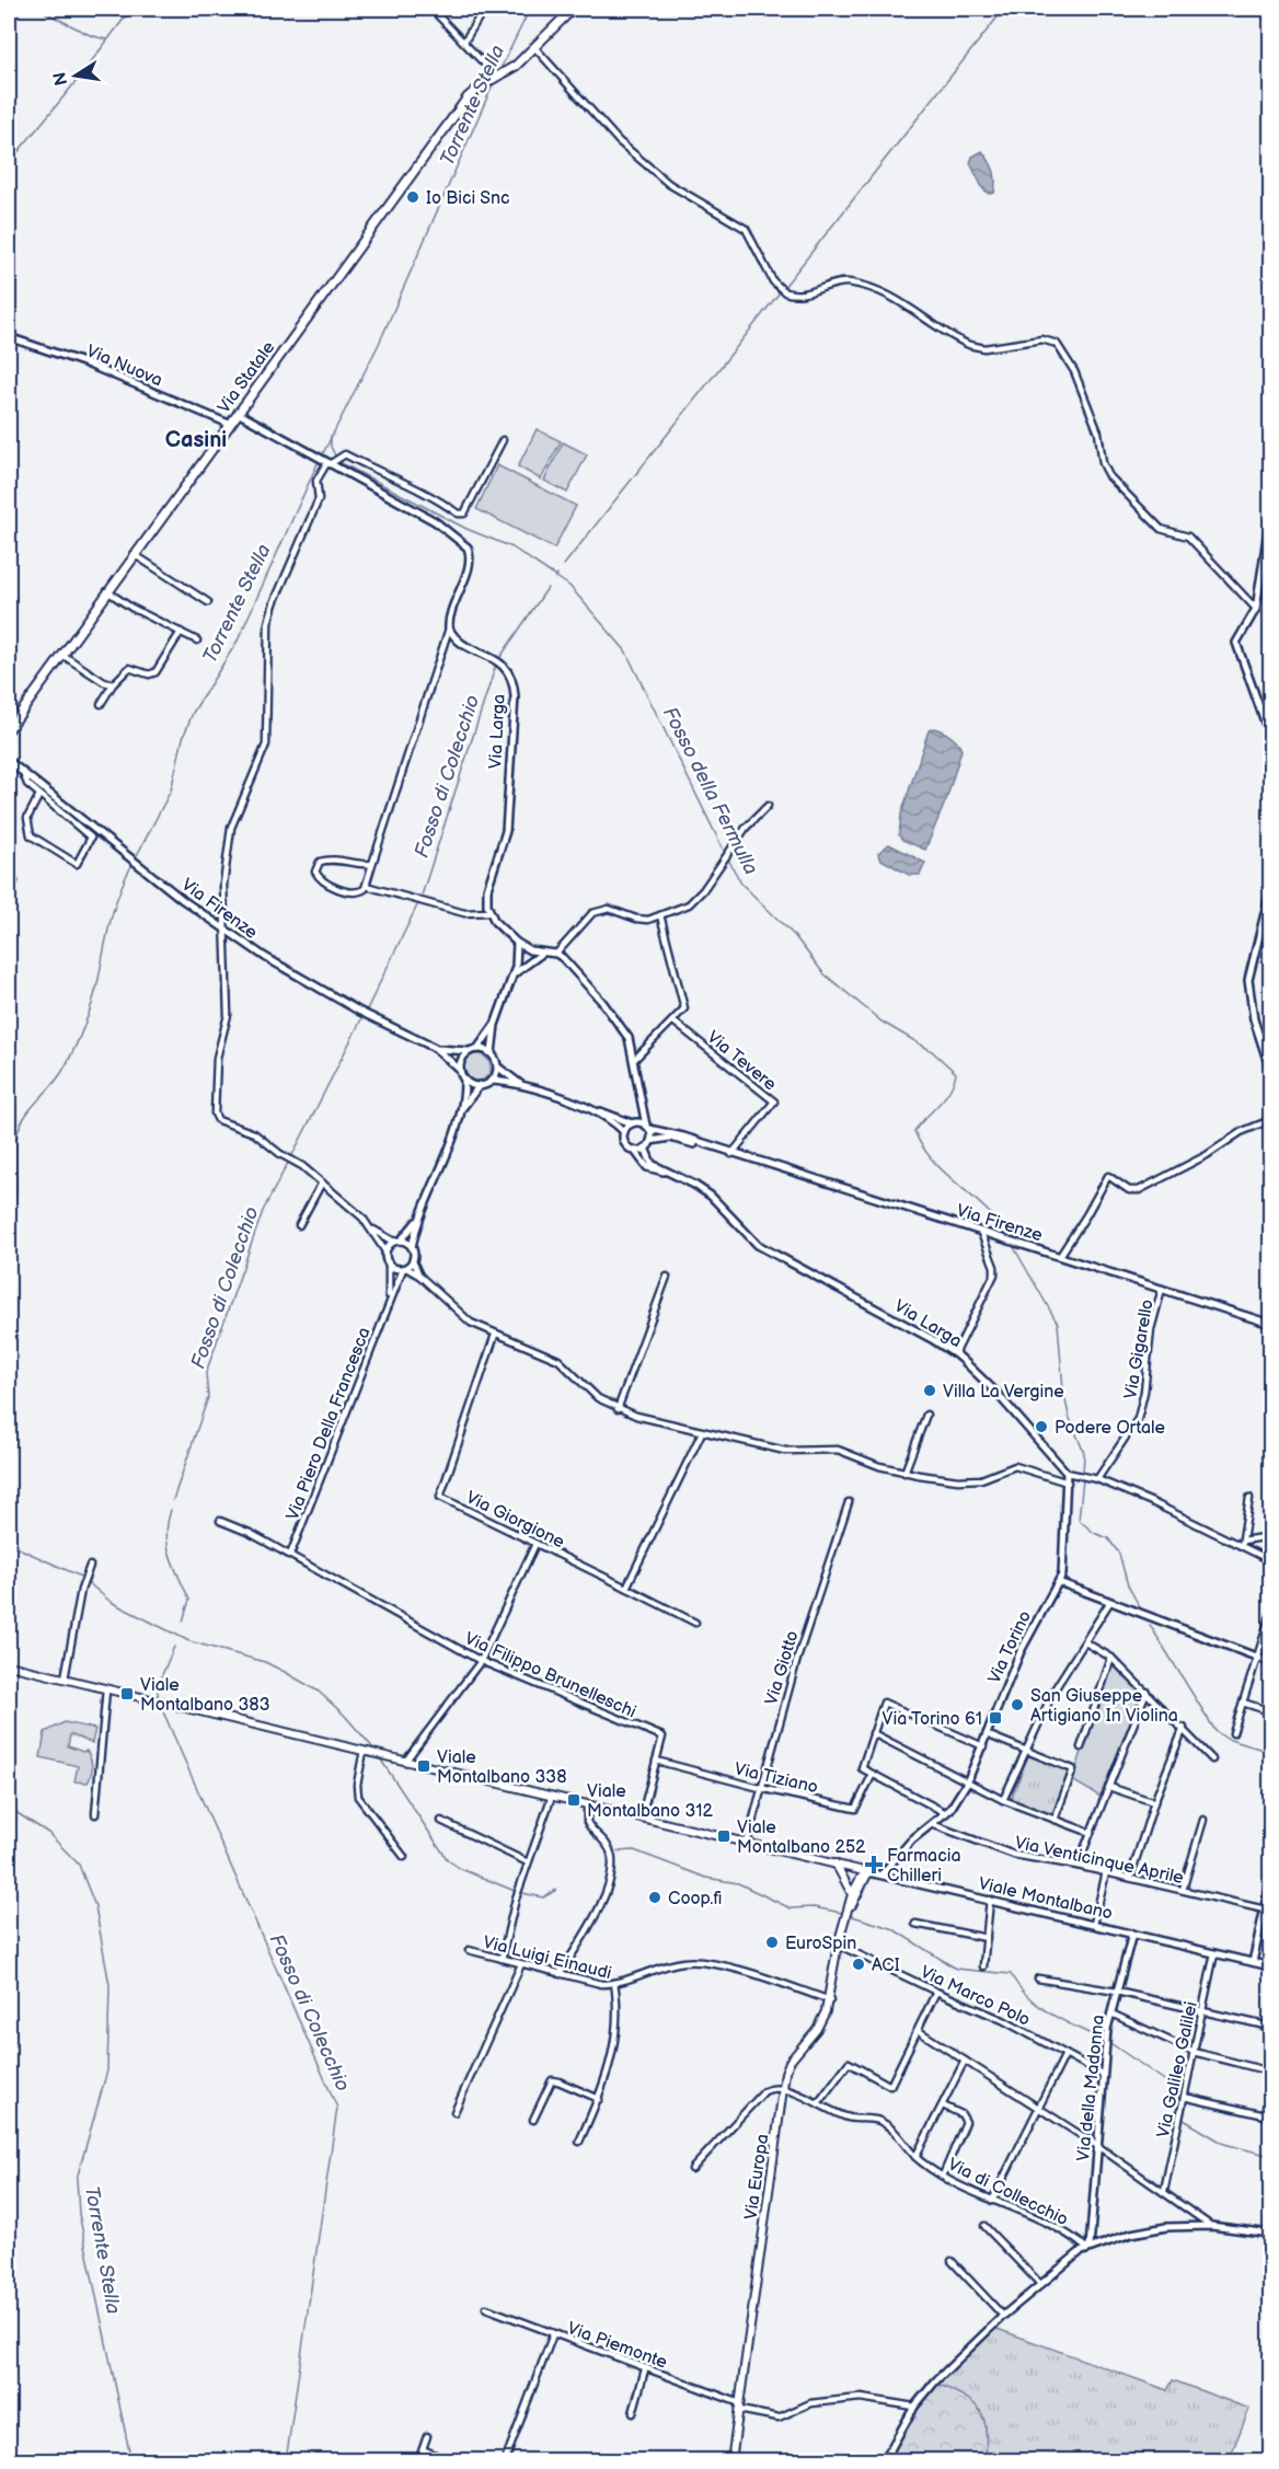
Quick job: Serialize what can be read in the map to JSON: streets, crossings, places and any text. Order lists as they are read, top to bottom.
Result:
{
  "streets": {
    "main road": ["Via Statale", "Viale Montalbano", "Via Europa"],
    "street": [
      "Via Nuova",
      "Via Larga",
      "Via Firenze",
      "Via Tevere",
      "Via Gigarello",
      "Via Piero Della Francesca",
      "Via Giorgione",
      "Via Torino",
      "Via Giotto",
      "Via Filippo Brunelleschi",
      "Via Tiziano",
      "Via Venticinque Aprile",
      "Via Luigi Einaudi",
      "Via Marco Polo",
      "Via Galileo Galilei",
      "Via della Madonna",
      "Via di Collecchio",
      "Via Piemonte"
    ]
  },
  "crossings": [
    ["Via Nuova", "Via Statale"],
    ["Via Larga", "Via Firenze"],
    ["Via Larga", "Via Torino"],
    ["Via Firenze", "Via Tevere"],
    ["Via Firenze", "Via Gigarello"],
    ["Via Piero Della Francesca", "Via Filippo Brunelleschi"],
    ["Via Torino", "Via Venticinque Aprile"],
    ["Via Torino", "Viale Montalbano"],
    ["Via Giotto", "Via Tiziano"],
    ["Via Giotto", "Viale Montalbano"],
    ["Via Filippo Brunelleschi", "Via Tiziano"],
    ["Via Filippo Brunelleschi", "Viale Montalbano"],
    ["Viale Montalbano", "Via Galileo Galilei"],
    ["Viale Montalbano", "Via della Madonna"],
    ["Via Marco Polo", "Via della Madonna"],
    ["Via Marco Polo", "Via Europa"],
    ["Via della Madonna", "Via di Collecchio"],
    ["Via Europa", "Via di Collecchio"],
    ["Via Europa", "Via Piemonte"]
  ],
  "districts": ["Casini"],
  "water": ["Torrente Stella", "Fosso di Colecchio", "Fosso della Fermulla"],
  "places": {
    "other": [
      "Io Bici Snc",
      "Villa La Vergine",
      "Podere Ortale",
      "San Giuseppe Artigiano In Violina",
      "Coop.fi",
      "EuroSpin",
      "ACI"
    ],
    "transit": [
      "Viale Montalbano 383",
      "Via Torino 61",
      "Viale Montalbano 338",
      "Viale Montalbano 312",
      "Viale Montalbano 252"
    ],
    "health": ["Farmacia Chilleri"]
  },
  "north": "left"
}
